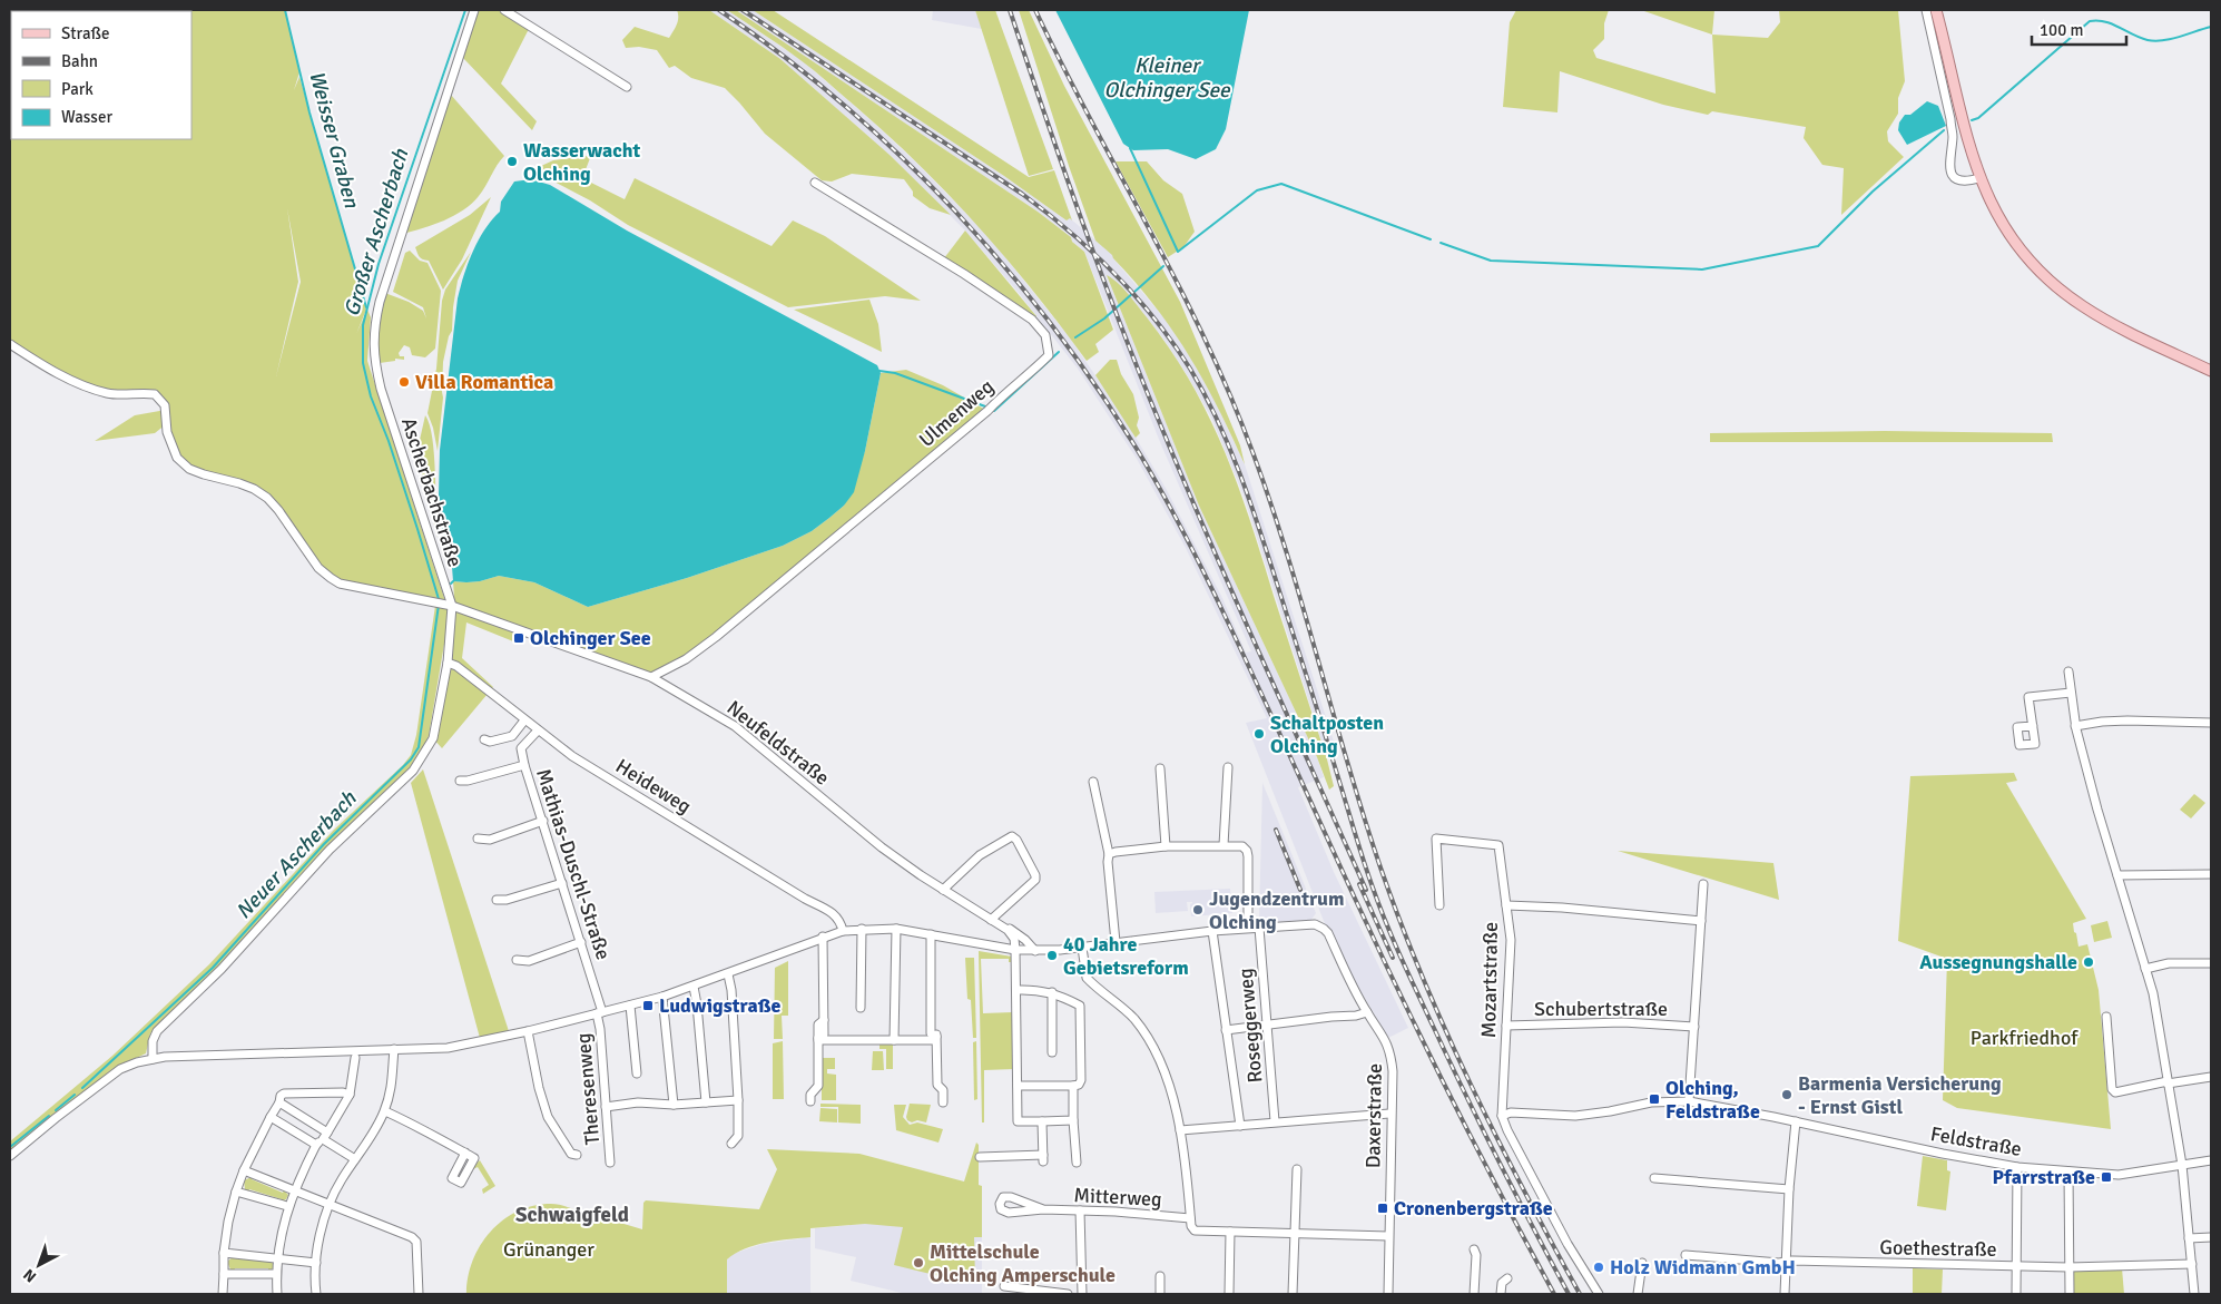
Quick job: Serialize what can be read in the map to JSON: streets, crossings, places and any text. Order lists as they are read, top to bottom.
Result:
{
  "streets": {
    "street": [
      "Ulmenweg",
      "Ascherbachstraße",
      "Neufeldstraße",
      "Heideweg",
      "Mathias-Duschl-Straße",
      "Mozartstraße",
      "Schubertstraße",
      "Roseggerweg",
      "Theresenweg",
      "Daxerstraße",
      "Feldstraße",
      "Mitterweg",
      "Goethestraße"
    ]
  },
  "crossings": [
    ["Ulmenweg", "Neufeldstraße"],
    ["Ascherbachstraße", "Neufeldstraße"],
    ["Ascherbachstraße", "Heideweg"],
    ["Heideweg", "Mathias-Duschl-Straße"],
    ["Mathias-Duschl-Straße", "Theresenweg"],
    ["Mozartstraße", "Schubertstraße"],
    ["Mozartstraße", "Feldstraße"],
    ["Roseggerweg", "Daxerstraße"]
  ],
  "districts": ["Schwaigfeld"],
  "water": [
    "Kleiner Olchinger See",
    "Weisser Graben",
    "Großer Ascherbach",
    "Neuer Ascherbach"
  ],
  "parks": ["Parkfriedhof", "Grünanger"],
  "places": {
    "other": [
      "Wasserwacht Olching",
      "Villa Romantica",
      "Schaltposten Olching",
      "Jugendzentrum Olching",
      "40 Jahre Gebietsreform",
      "Aussegnungshalle",
      "Barmenia Versicherung - Ernst Gistl",
      "Mittelschule Olching Amperschule",
      "Holz Widmann GmbH"
    ],
    "transit": [
      "Olchinger See",
      "Ludwigstraße",
      "Olching, Feldstraße",
      "Pfarrstraße",
      "Cronenbergstraße"
    ]
  },
  "legend": [
    "Straße",
    "Bahn",
    "Park",
    "Wasser"
  ],
  "scale_bar": "100 m",
  "north": "bottom left"
}
